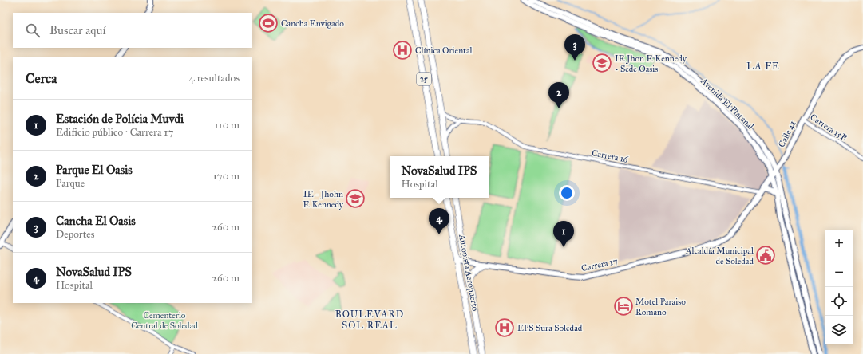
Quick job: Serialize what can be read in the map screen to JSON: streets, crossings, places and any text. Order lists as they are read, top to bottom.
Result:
{
  "streets": {
    "highway": ["25", "Autopista Aeropuerto"],
    "main road": ["Avenida El Platanal", "Calle 41", "Carrera 17"],
    "street": ["Carrera 15B", "Carrera 16"]
  },
  "crossings": [
    ["25", "Carrera 16"],
    ["Avenida El Platanal", "Calle 41"],
    ["Carrera 15B", "Calle 41"],
    ["Calle 41", "Carrera 16"],
    ["Calle 41", "Carrera 17"],
    ["Carrera 17", "Autopista Aeropuerto"]
  ],
  "districts": ["LA FE", "BOULEVARD SOL REAL"],
  "parks": ["Cementerio Central de Soledad"],
  "places": {
    "sports": ["Cancha Envigado"],
    "hospital": ["Clínica Oriental", "EPS Sura Soledad"],
    "school or university": ["IE Jhon F. Kennedy - Sede Oasis", "IE - Jhohn F. Kennedy"],
    "public building": ["Alcaldía Municipal de Soledad"],
    "hotel": ["Motel Paraiso Romano"]
  },
  "page": {
    "search": "Buscar aquí",
    "pins": [
      "3",
      "2",
      "4",
      "1"
    ],
    "heading": ["Cerca", "4 resultados"],
    "list": [
      {
        "mark": "1",
        "name": "Estación de Polícia Muvdi",
        "note": "Edificio público · Carrera 17",
        "value": "110 m"
      },
      {
        "mark": "2",
        "name": "Parque El Oasis",
        "note": "Parque",
        "value": "170 m"
      },
      {
        "mark": "3",
        "name": "Cancha El Oasis",
        "note": "Deportes",
        "value": "260 m"
      },
      {
        "mark": "4",
        "name": "NovaSalud IPS",
        "note": "Hospital",
        "value": "260 m"
      }
    ],
    "popup": ["NovaSalud IPS", "Hospital"],
    "map_buttons": ["+", "−"]
  }
}
